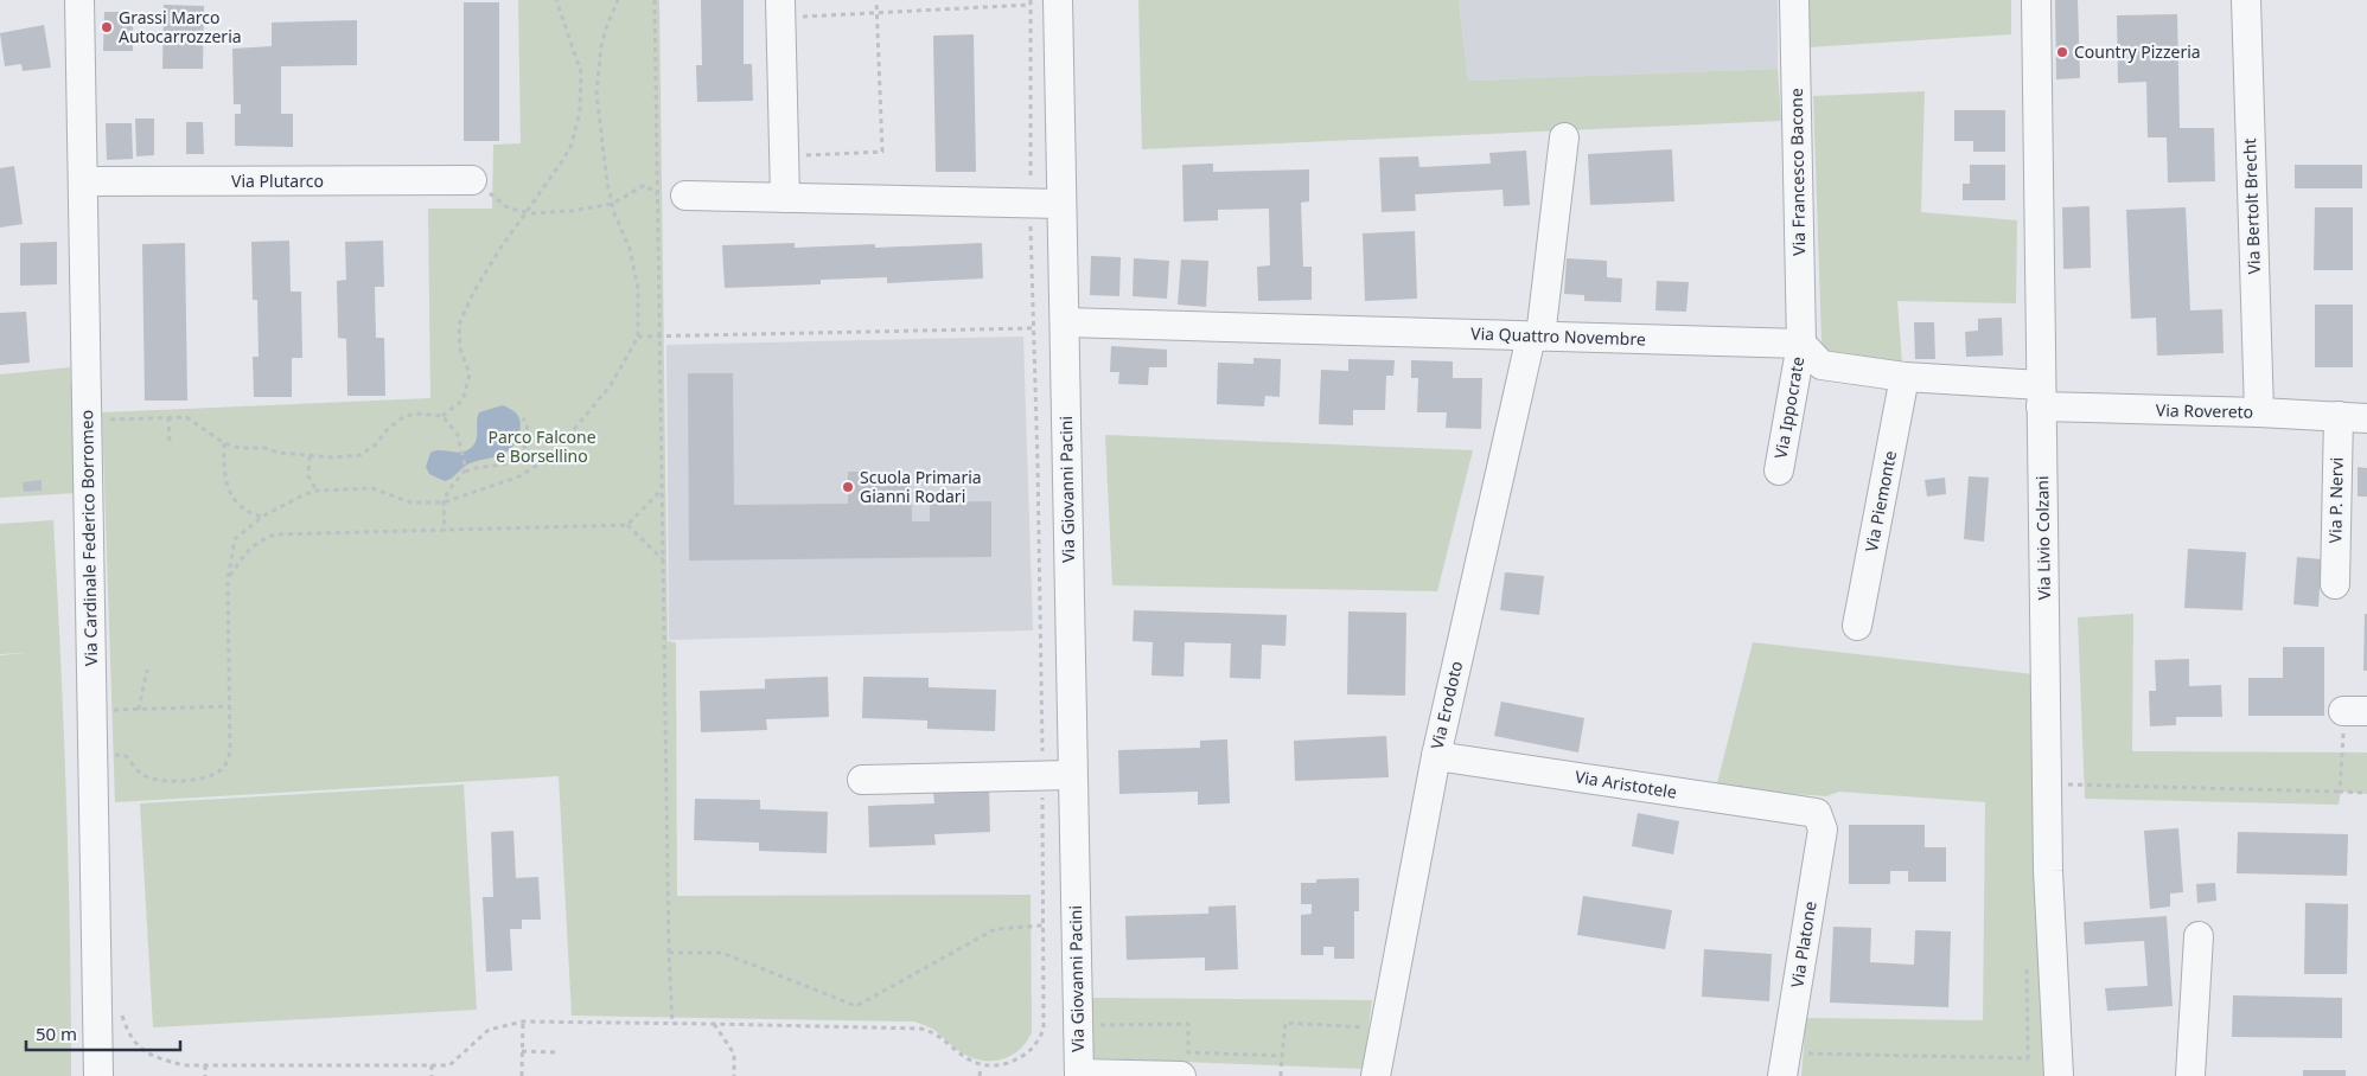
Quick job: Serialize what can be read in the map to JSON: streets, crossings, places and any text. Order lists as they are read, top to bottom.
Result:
{
  "streets": {
    "street": [
      "Via Francesco Bacone",
      "Via Plutarco",
      "Via Bertolt Brecht",
      "Via Quattro Novembre",
      "Via Ippocrate",
      "Via Rovereto",
      "Via Giovanni Pacini",
      "Via P. Nervi",
      "Via Piemonte",
      "Via Cardinale Federico Borromeo",
      "Via Livio Colzani",
      "Via Erodoto",
      "Via Aristotele",
      "Via Platone"
    ]
  },
  "crossings": [
    ["Via Francesco Bacone", "Via Quattro Novembre"],
    ["Via Francesco Bacone", "Via Ippocrate"],
    ["Via Plutarco", "Via Cardinale Federico Borromeo"],
    ["Via Bertolt Brecht", "Via Rovereto"],
    ["Via Quattro Novembre", "Via Ippocrate"],
    ["Via Quattro Novembre", "Via Giovanni Pacini"],
    ["Via Quattro Novembre", "Via Erodoto"],
    ["Via Rovereto", "Via P. Nervi"],
    ["Via Rovereto", "Via Livio Colzani"],
    ["Via Erodoto", "Via Aristotele"],
    ["Via Aristotele", "Via Platone"]
  ],
  "parks": ["Parco Falcone e Borsellino"],
  "places": ["Grassi Marco Autocarrozzeria", "Country Pizzeria", "Scuola Primaria Gianni Rodari"],
  "scale_bar": "50 m"
}
